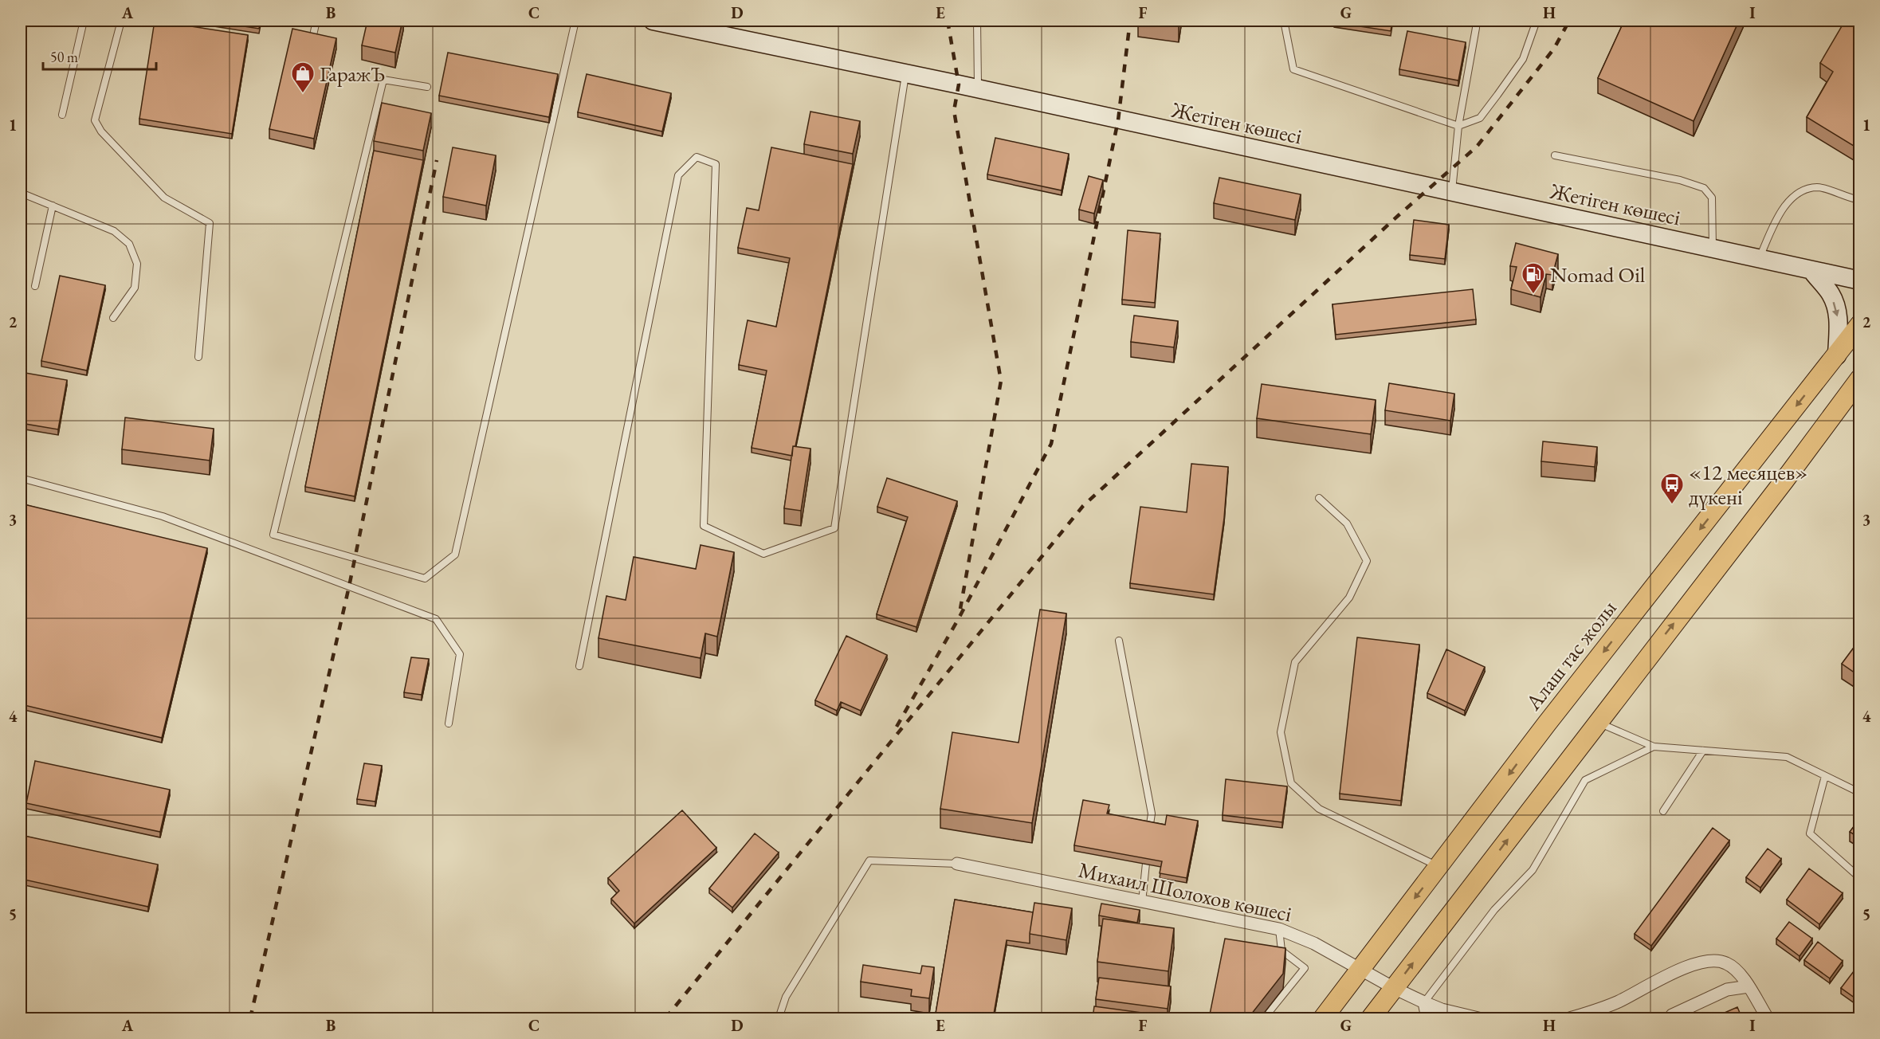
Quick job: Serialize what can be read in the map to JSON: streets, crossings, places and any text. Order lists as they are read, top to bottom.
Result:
{
  "streets": {
    "main road": ["Алаш тас жолы"],
    "street": ["Жетіген көшесі", "Михаил Шолохов көшесі"]
  },
  "crossings": [
    ["Алаш тас жолы", "Михаил Шолохов көшесі"]
  ],
  "places": {
    "shop": ["ГаражЪ"],
    "fuel station": ["Nomad Oil"],
    "bus stop": ["«12 месяцев» дүкені"]
  },
  "scale_bar": "50 m",
  "grid": {
    "columns": [
      "A",
      "B",
      "C",
      "D",
      "E",
      "F",
      "G",
      "H",
      "I"
    ],
    "rows": [
      "1",
      "2",
      "3",
      "4",
      "5"
    ]
  }
}
